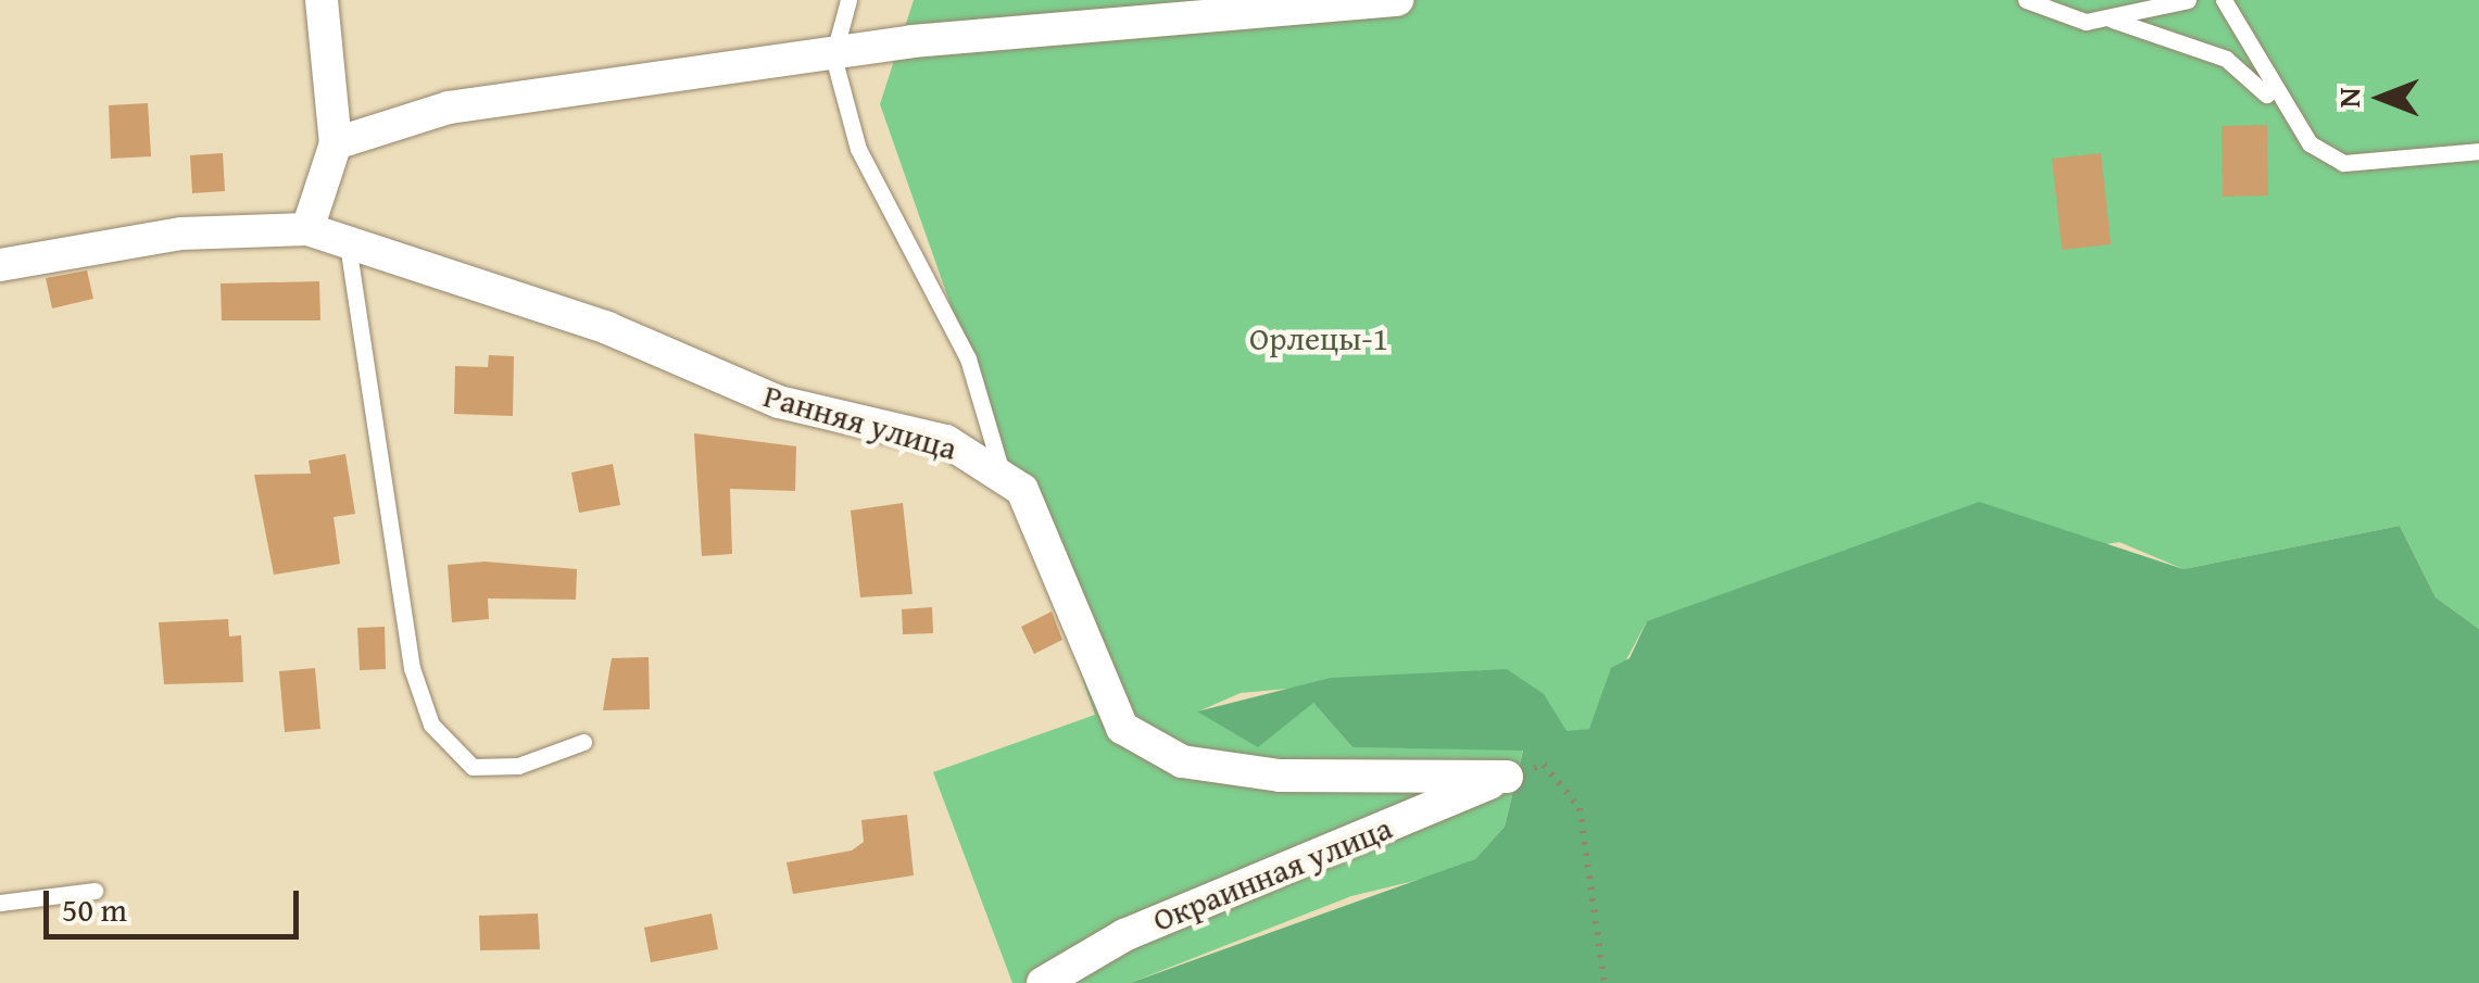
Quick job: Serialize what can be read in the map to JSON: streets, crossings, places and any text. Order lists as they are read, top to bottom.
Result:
{
  "streets": {
    "street": ["Ранняя улица", "Окраинная улица"]
  },
  "crossings": [
    ["Ранняя улица", "Окраинная улица"]
  ],
  "parks": ["Орлецы-1"],
  "scale_bar": "50 m",
  "north": "left"
}
